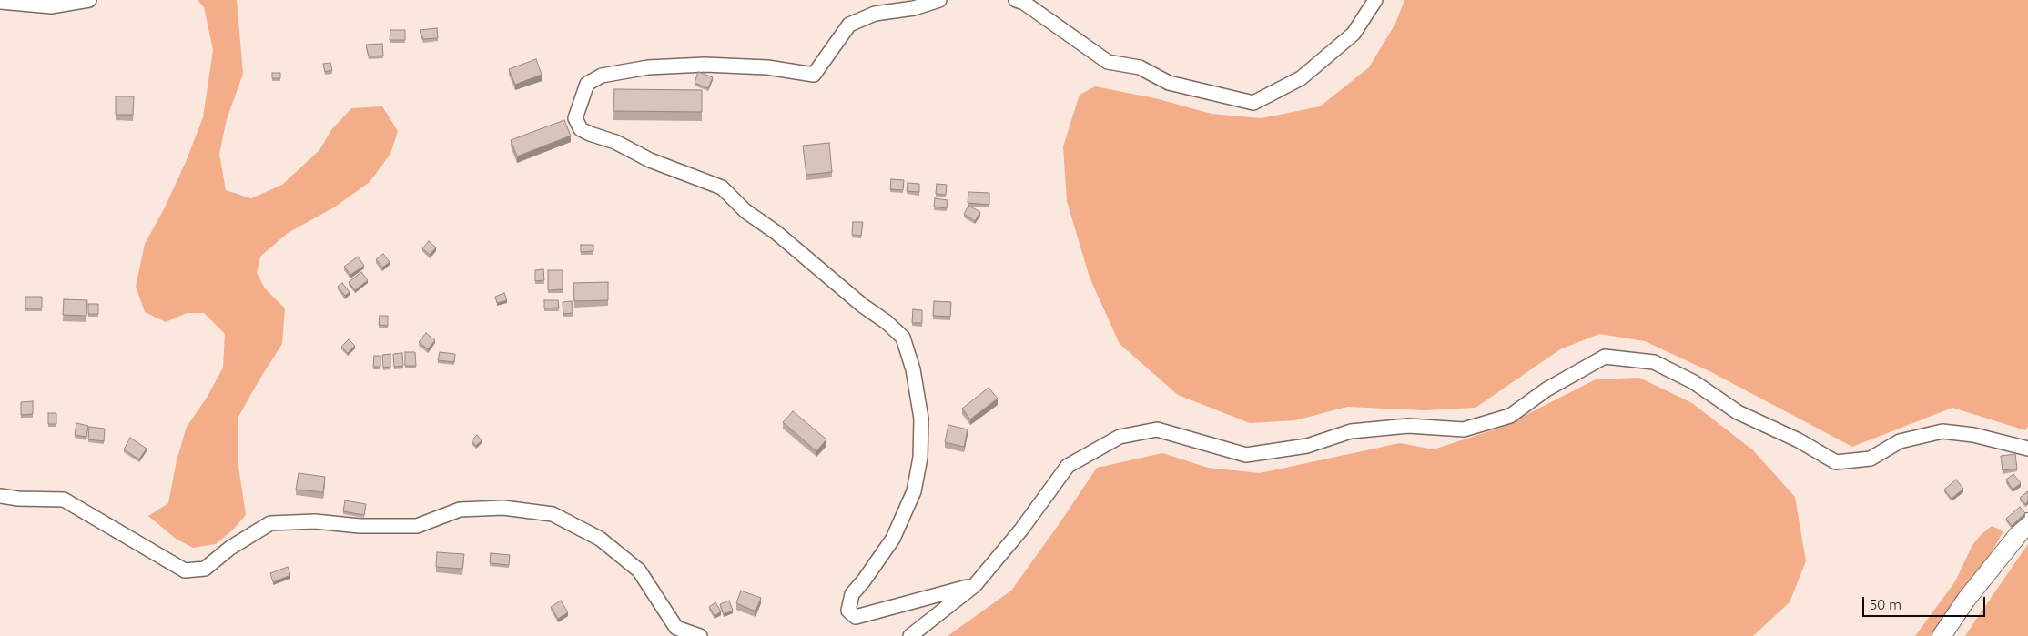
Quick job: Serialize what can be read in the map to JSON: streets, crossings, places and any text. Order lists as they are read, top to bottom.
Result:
{
  "scale_bar": "50 m"
}
